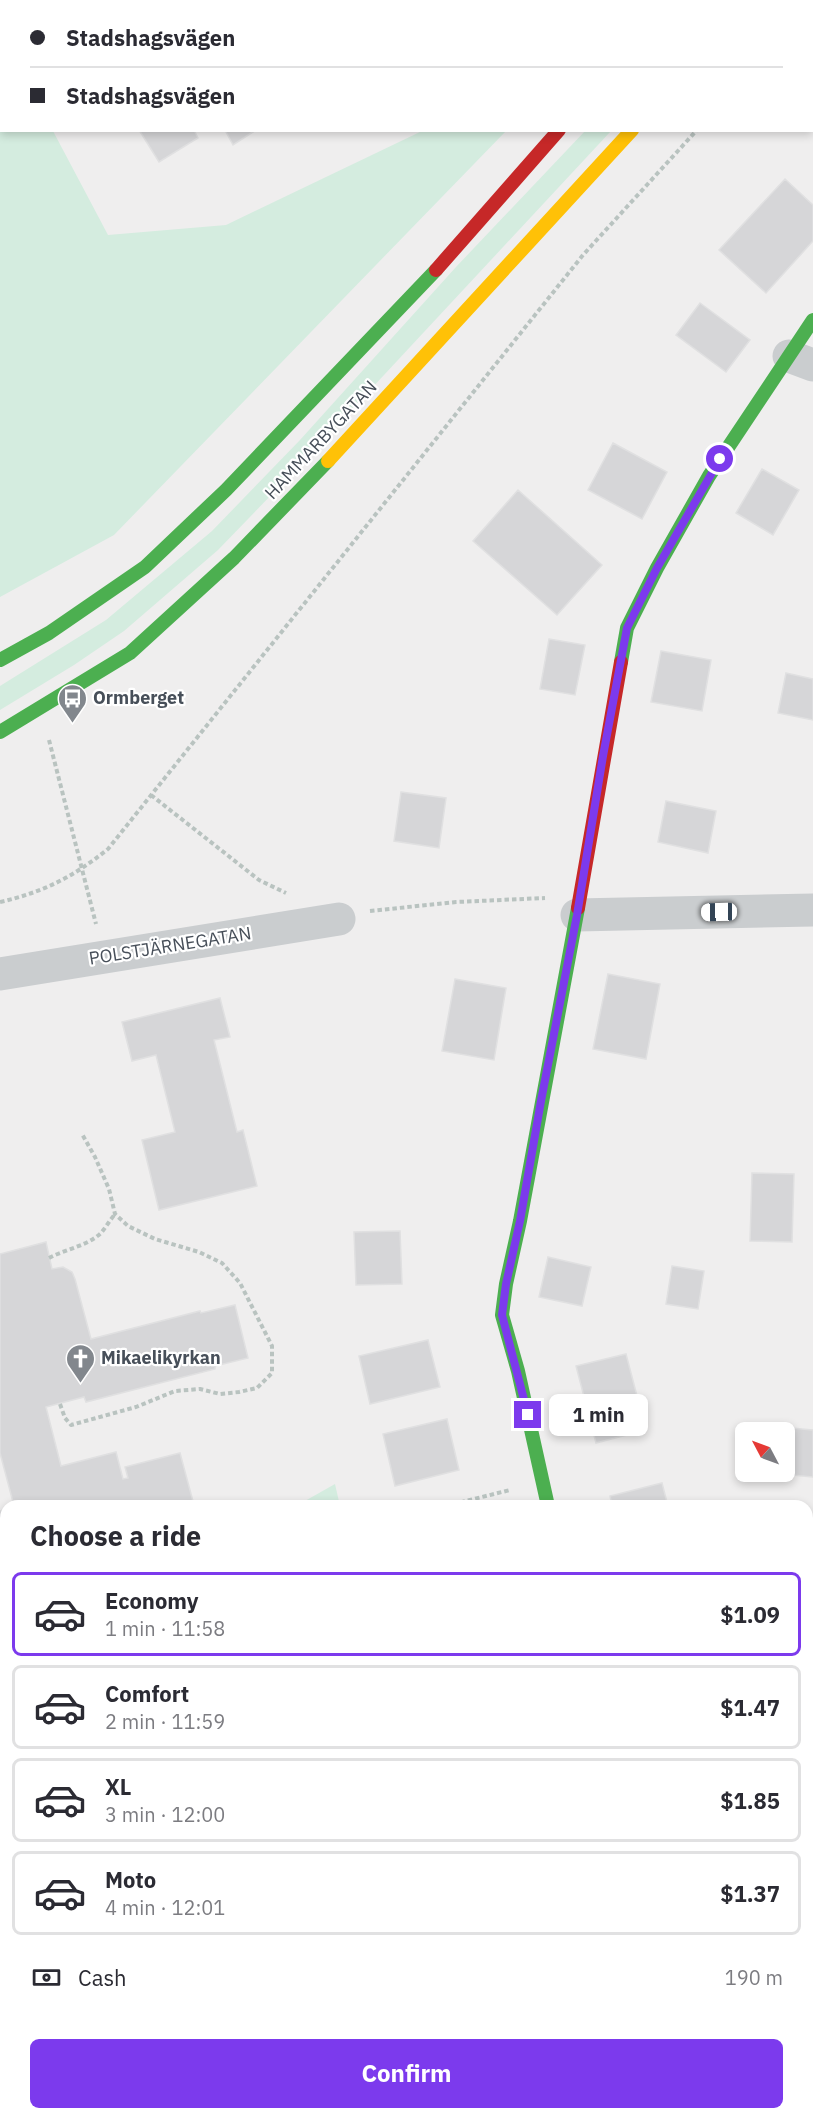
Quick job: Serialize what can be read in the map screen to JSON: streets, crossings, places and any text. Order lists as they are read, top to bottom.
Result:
{
  "streets": {
    "main road": ["HAMMARBYGATAN"],
    "street": ["POLSTJÄRNEGATAN"]
  },
  "places": {
    "bus stop": ["Ormberget"],
    "church": ["Mikaelikyrkan"]
  },
  "north": "top left",
  "page": {
    "banner": ["Stadshagsvägen", "Stadshagsvägen"],
    "bubble": "1 min",
    "heading": "Choose a ride",
    "list": [
      {
        "name": "Economy",
        "note": "1 min · 11:58",
        "value": "$1.09"
      },
      {
        "name": "Comfort",
        "note": "2 min · 11:59",
        "value": "$1.47"
      },
      {
        "name": "XL",
        "note": "3 min · 12:00",
        "value": "$1.85"
      },
      {
        "name": "Moto",
        "note": "4 min · 12:01",
        "value": "$1.37"
      }
    ],
    "pay": ["Cash", "190 m"],
    "buttons": "Confirm"
  }
}
